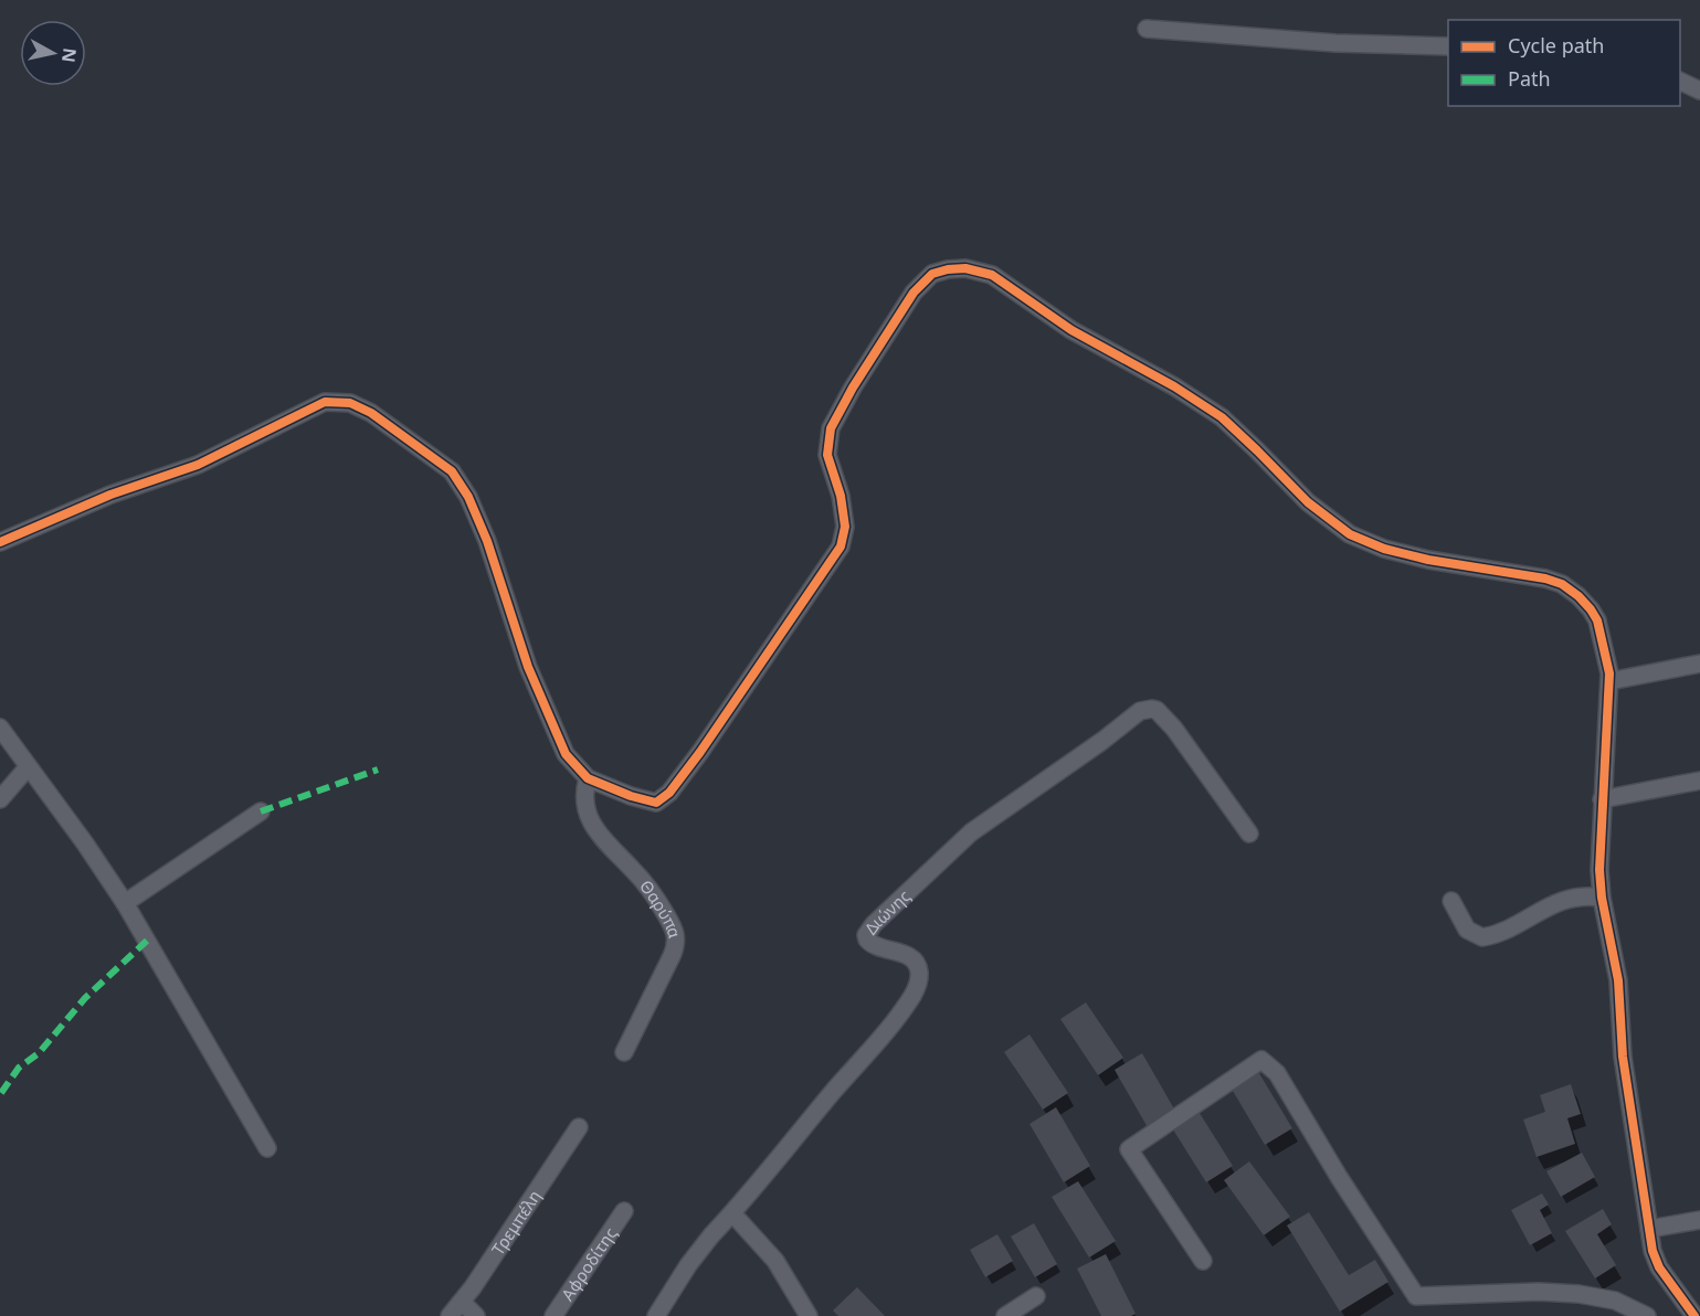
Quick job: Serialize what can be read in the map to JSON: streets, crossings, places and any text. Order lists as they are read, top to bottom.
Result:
{
  "streets": {
    "street": [
      "Θαρύπα",
      "Διώνης",
      "Τρεμπέλη",
      "Αφροδίτης"
    ]
  },
  "legend": ["Cycle path", "Path"],
  "north": "right"
}
